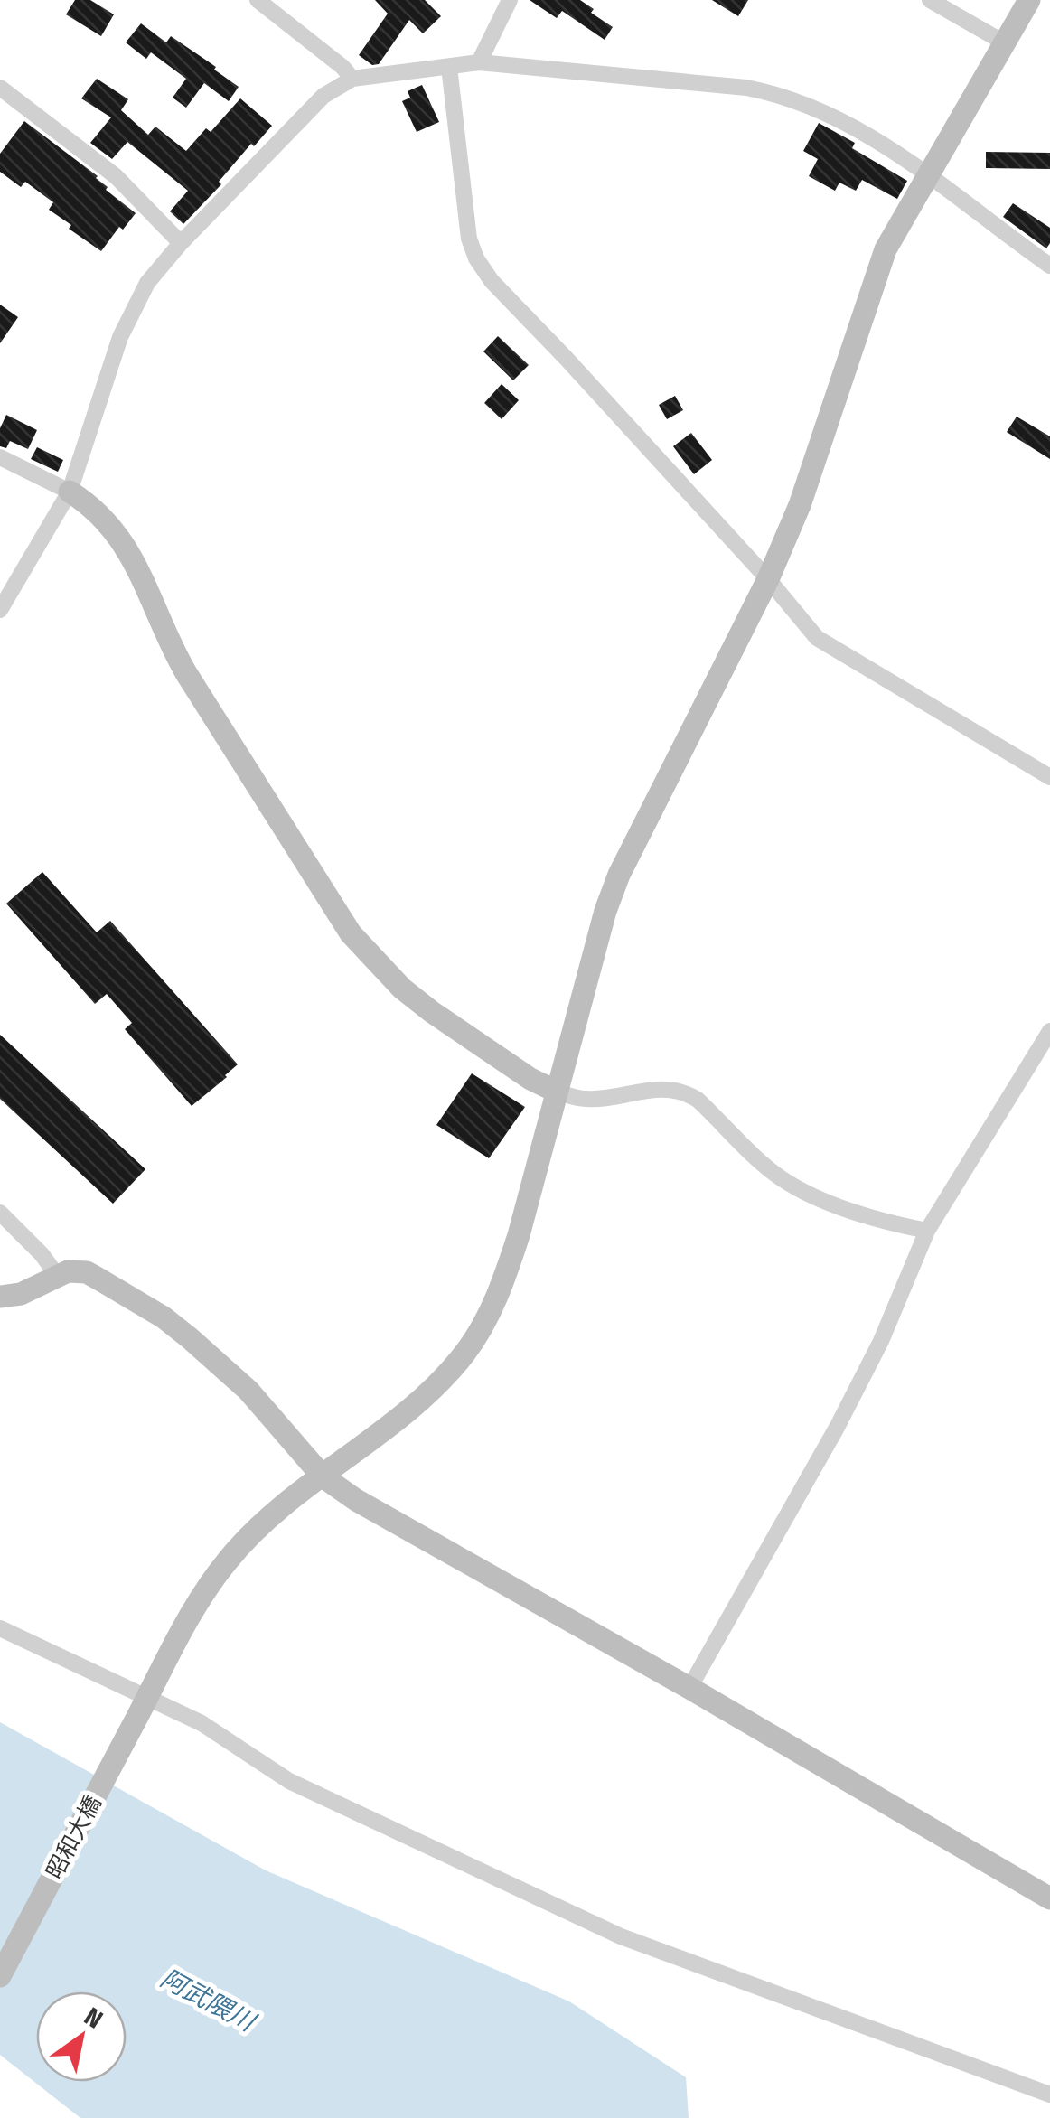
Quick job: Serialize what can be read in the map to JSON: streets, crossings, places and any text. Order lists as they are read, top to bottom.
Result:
{
  "streets": {
    "street": ["昭和大橋"]
  },
  "water": ["阿武隈川"],
  "north": "top right"
}
